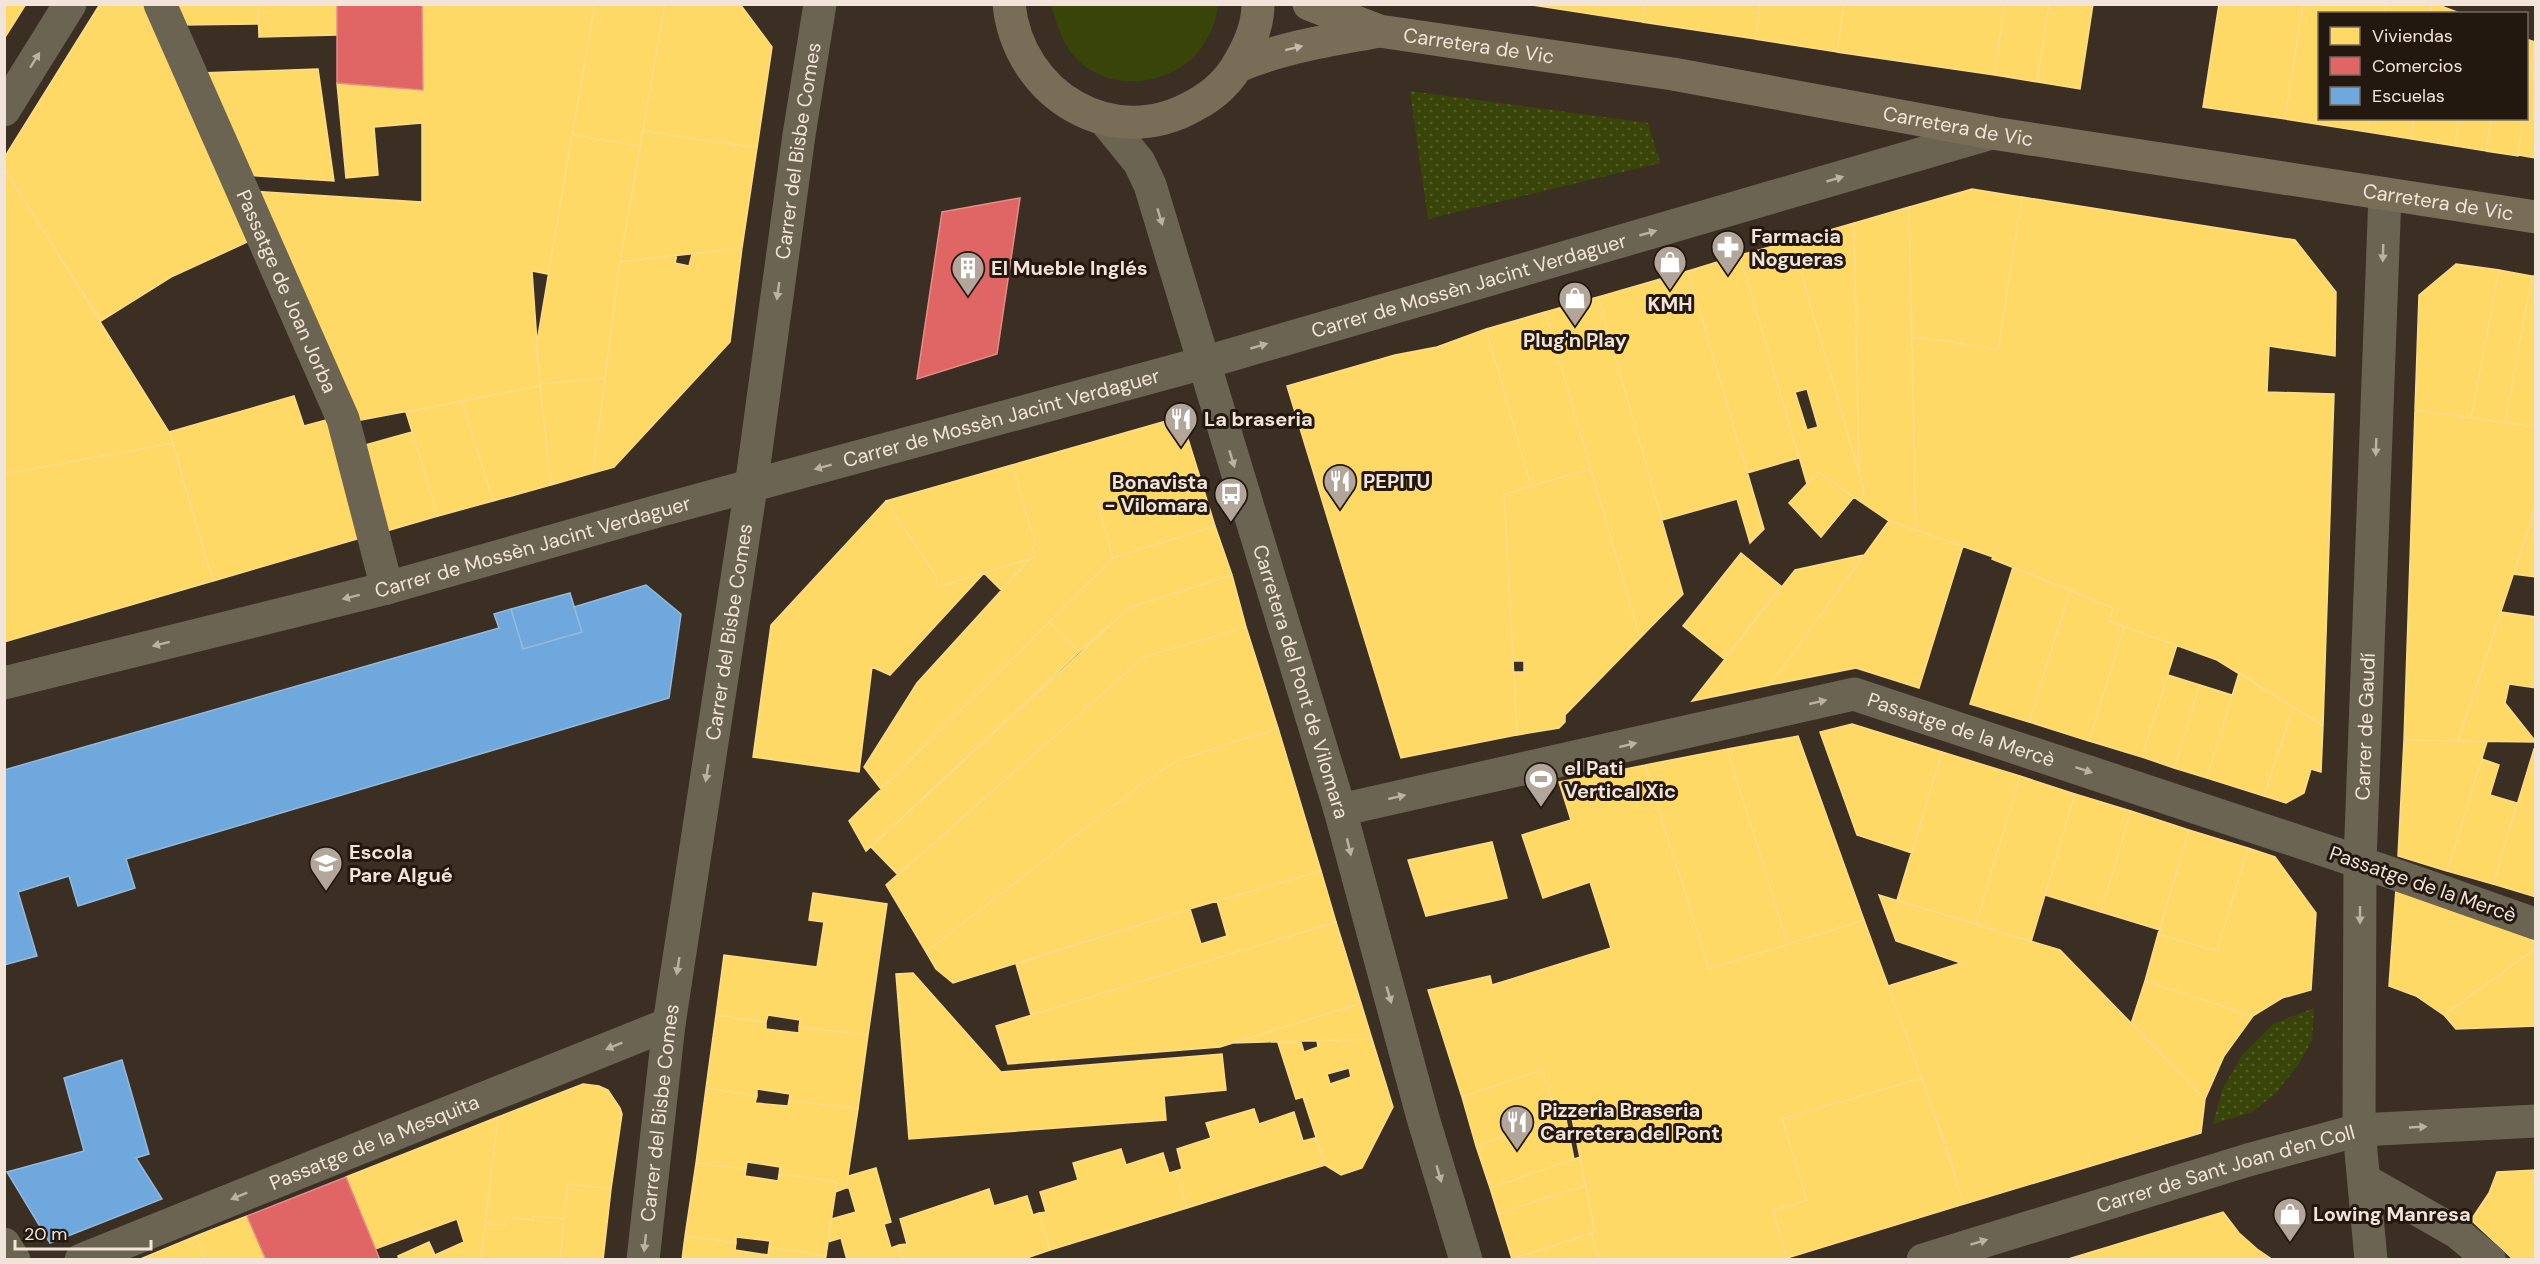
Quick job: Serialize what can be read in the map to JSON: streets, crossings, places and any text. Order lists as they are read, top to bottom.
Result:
{
  "streets": {
    "main road": ["Carretera de Vic"],
    "street": [
      "Carrer del Bisbe Comes",
      "Carrer de Mossèn Jacint Verdaguer",
      "Passatge de Joan Jorba",
      "Carretera del Pont de Vilomara",
      "Carrer de Gaudí",
      "Passatge de la Mercè",
      "Passatge de la Mesquita",
      "Carrer de Sant Joan d'en Coll"
    ]
  },
  "crossings": [
    ["Carretera de Vic", "Carrer de Mossèn Jacint Verdaguer"],
    ["Carretera de Vic", "Carrer de Gaudí"],
    ["Carrer del Bisbe Comes", "Carrer de Mossèn Jacint Verdaguer"],
    ["Carrer del Bisbe Comes", "Passatge de la Mesquita"],
    ["Carrer de Mossèn Jacint Verdaguer", "Passatge de Joan Jorba"],
    ["Carrer de Mossèn Jacint Verdaguer", "Carretera del Pont de Vilomara"],
    ["Carretera del Pont de Vilomara", "Passatge de la Mercè"],
    ["Carrer de Gaudí", "Passatge de la Mercè"],
    ["Carrer de Gaudí", "Carrer de Sant Joan d'en Coll"]
  ],
  "one_way": [
    "Carrer del Bisbe Comes",
    "Carretera del Pont de Vilomara",
    "Carrer de Gaudí",
    "Passatge de la Mercè",
    "Passatge de la Mesquita",
    "Carrer de Sant Joan d'en Coll"
  ],
  "places": {
    "pharmacy": ["Farmacia Nogueras"],
    "shop": ["KMH", "Plug'n Play", "Lowing Manresa"],
    "building": ["El Mueble Inglés"],
    "restaurant": ["La braseria", "PEPITU", "Pizzeria Braseria Carretera del Pont"],
    "bus stop": ["Bonavista - Vilomara"],
    "sports": ["el Pati Vertical Xic"],
    "school or university": ["Escola Pare Algué"]
  },
  "legend": ["Viviendas", "Comercios", "Escuelas"],
  "scale_bar": "20 m"
}
